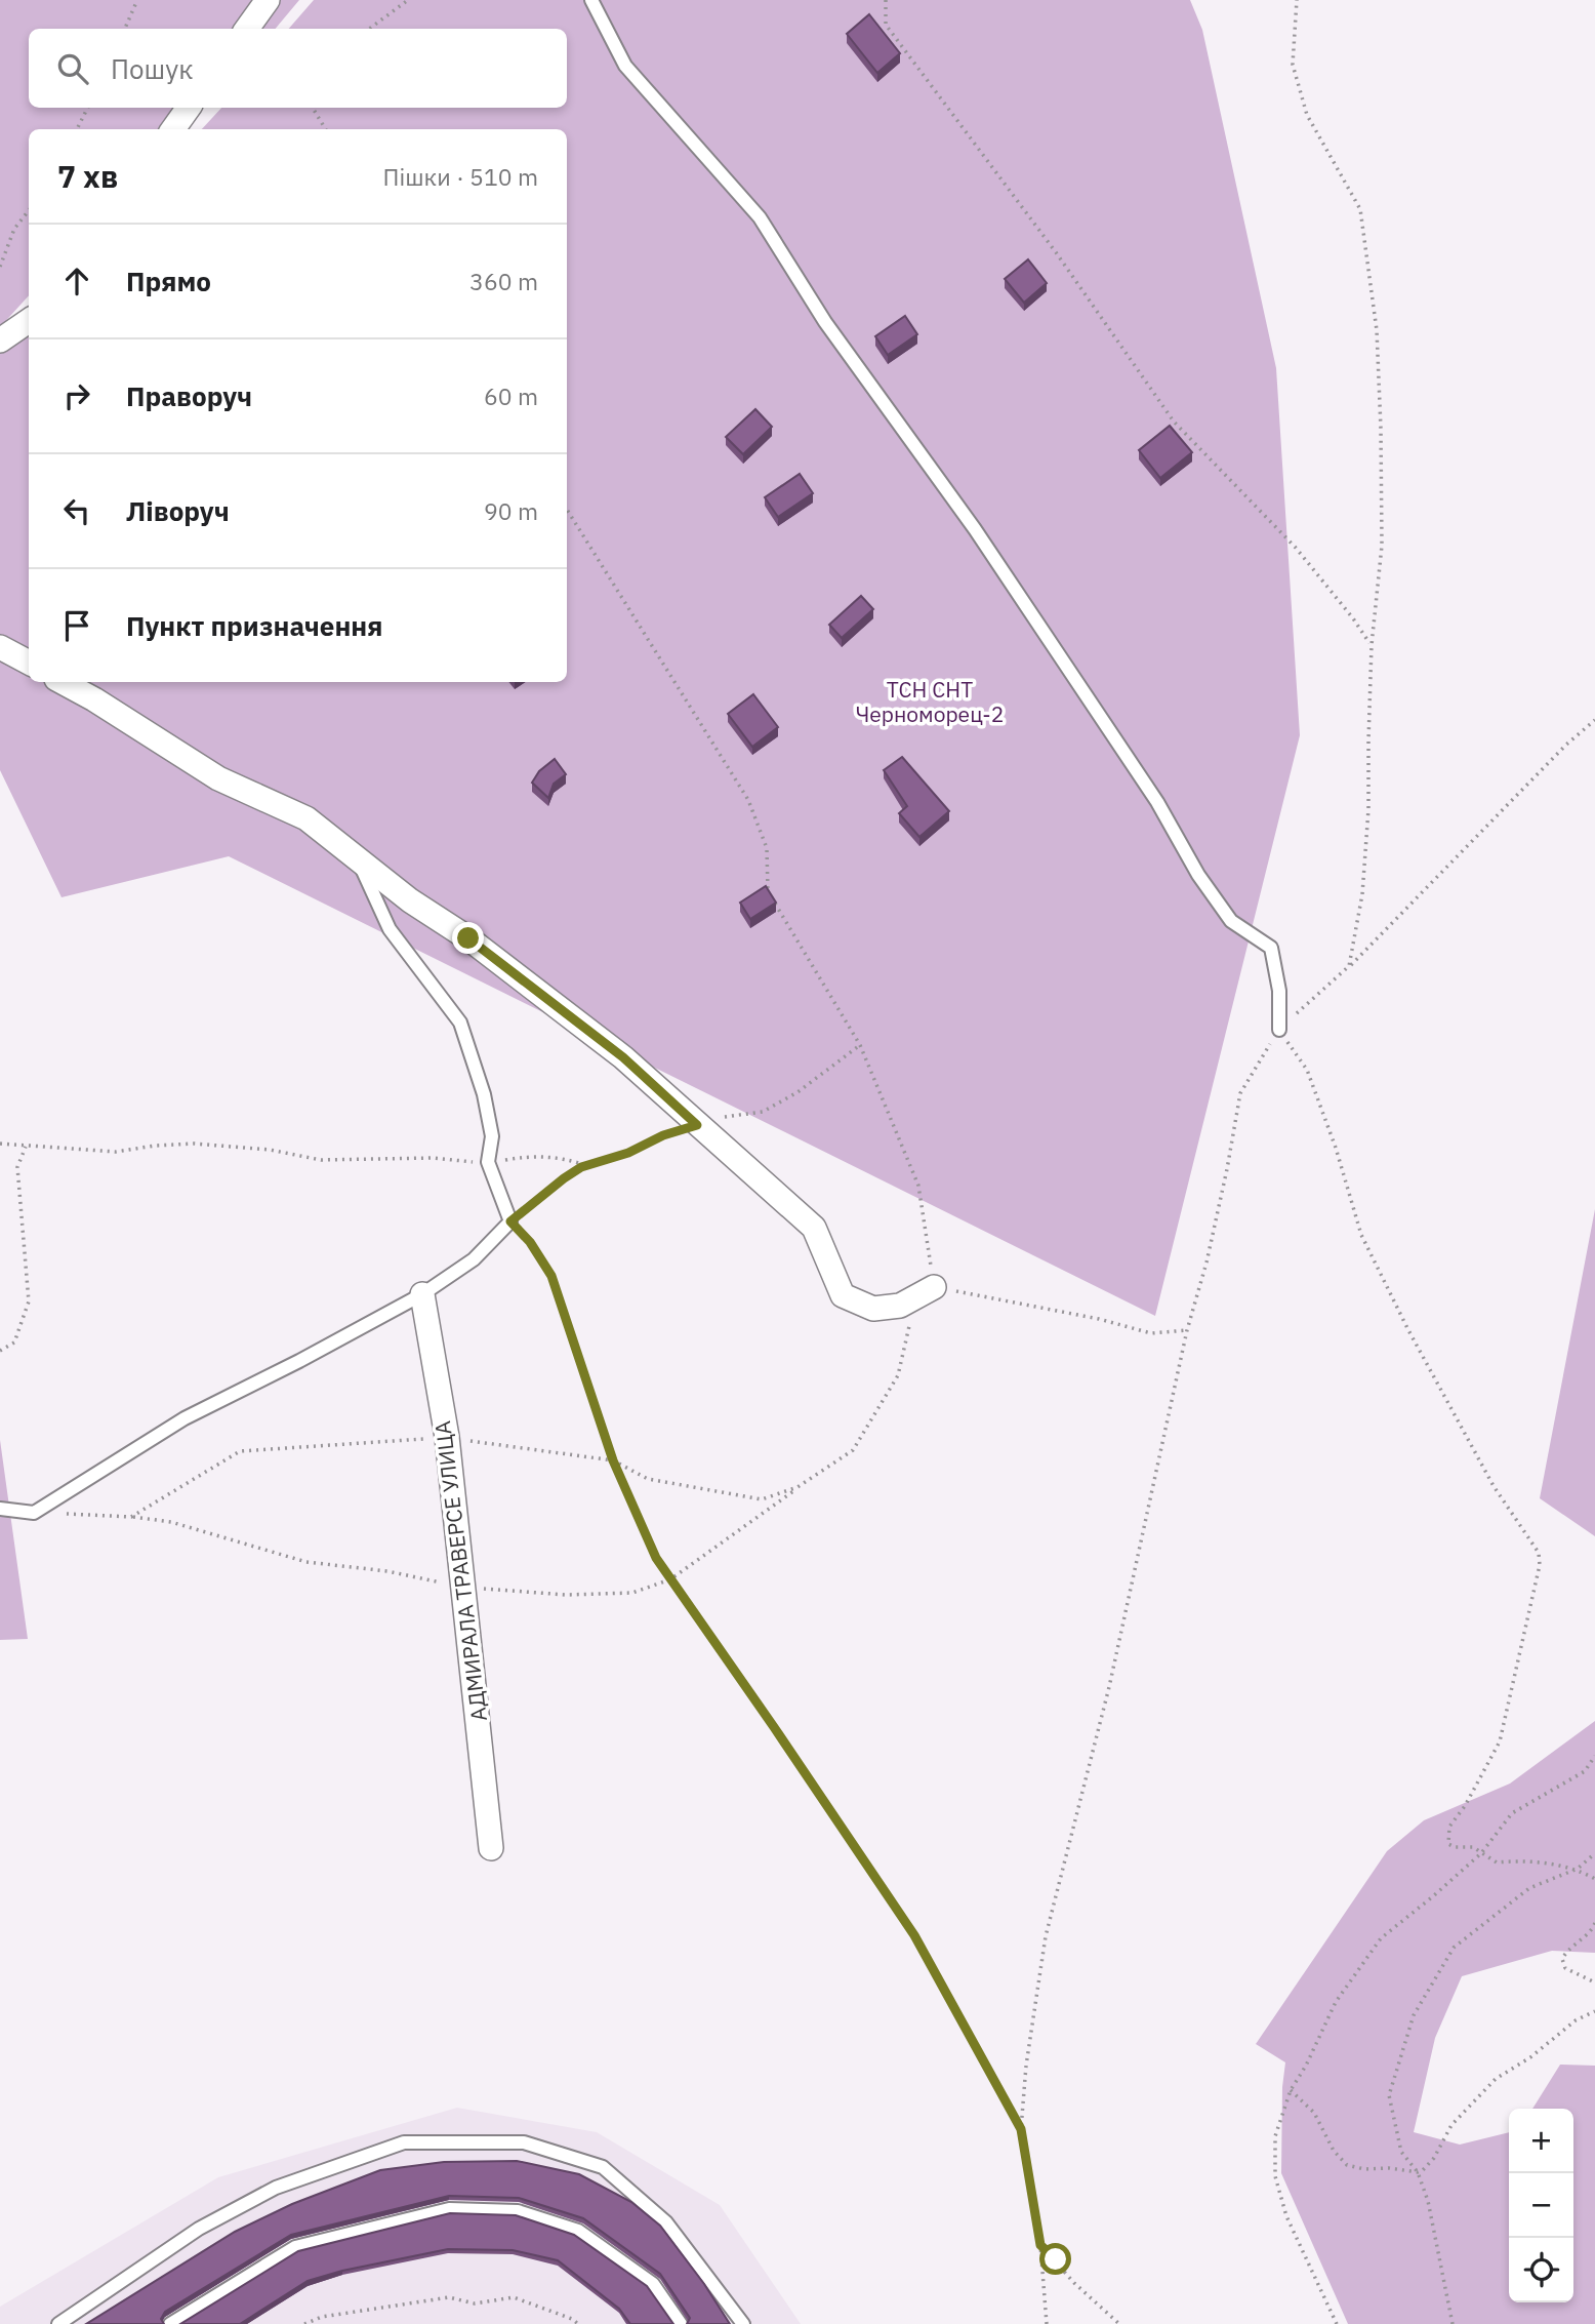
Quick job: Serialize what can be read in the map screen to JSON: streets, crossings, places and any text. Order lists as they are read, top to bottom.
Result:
{
  "streets": {
    "street": ["АДМИРАЛА ТРАВЕРСЕ УЛИЦА"]
  },
  "parks": ["ТСН СНТ Черноморец-2"],
  "page": {
    "search": "Пошук",
    "heading": ["7 хв", "Пішки · 510 m"],
    "list": [
      ["Прямо", "360 m"],
      ["Праворуч", "60 m"],
      ["Ліворуч", "90 m"],
      "Пункт призначення"
    ],
    "map_buttons": ["+", "−"]
  }
}
